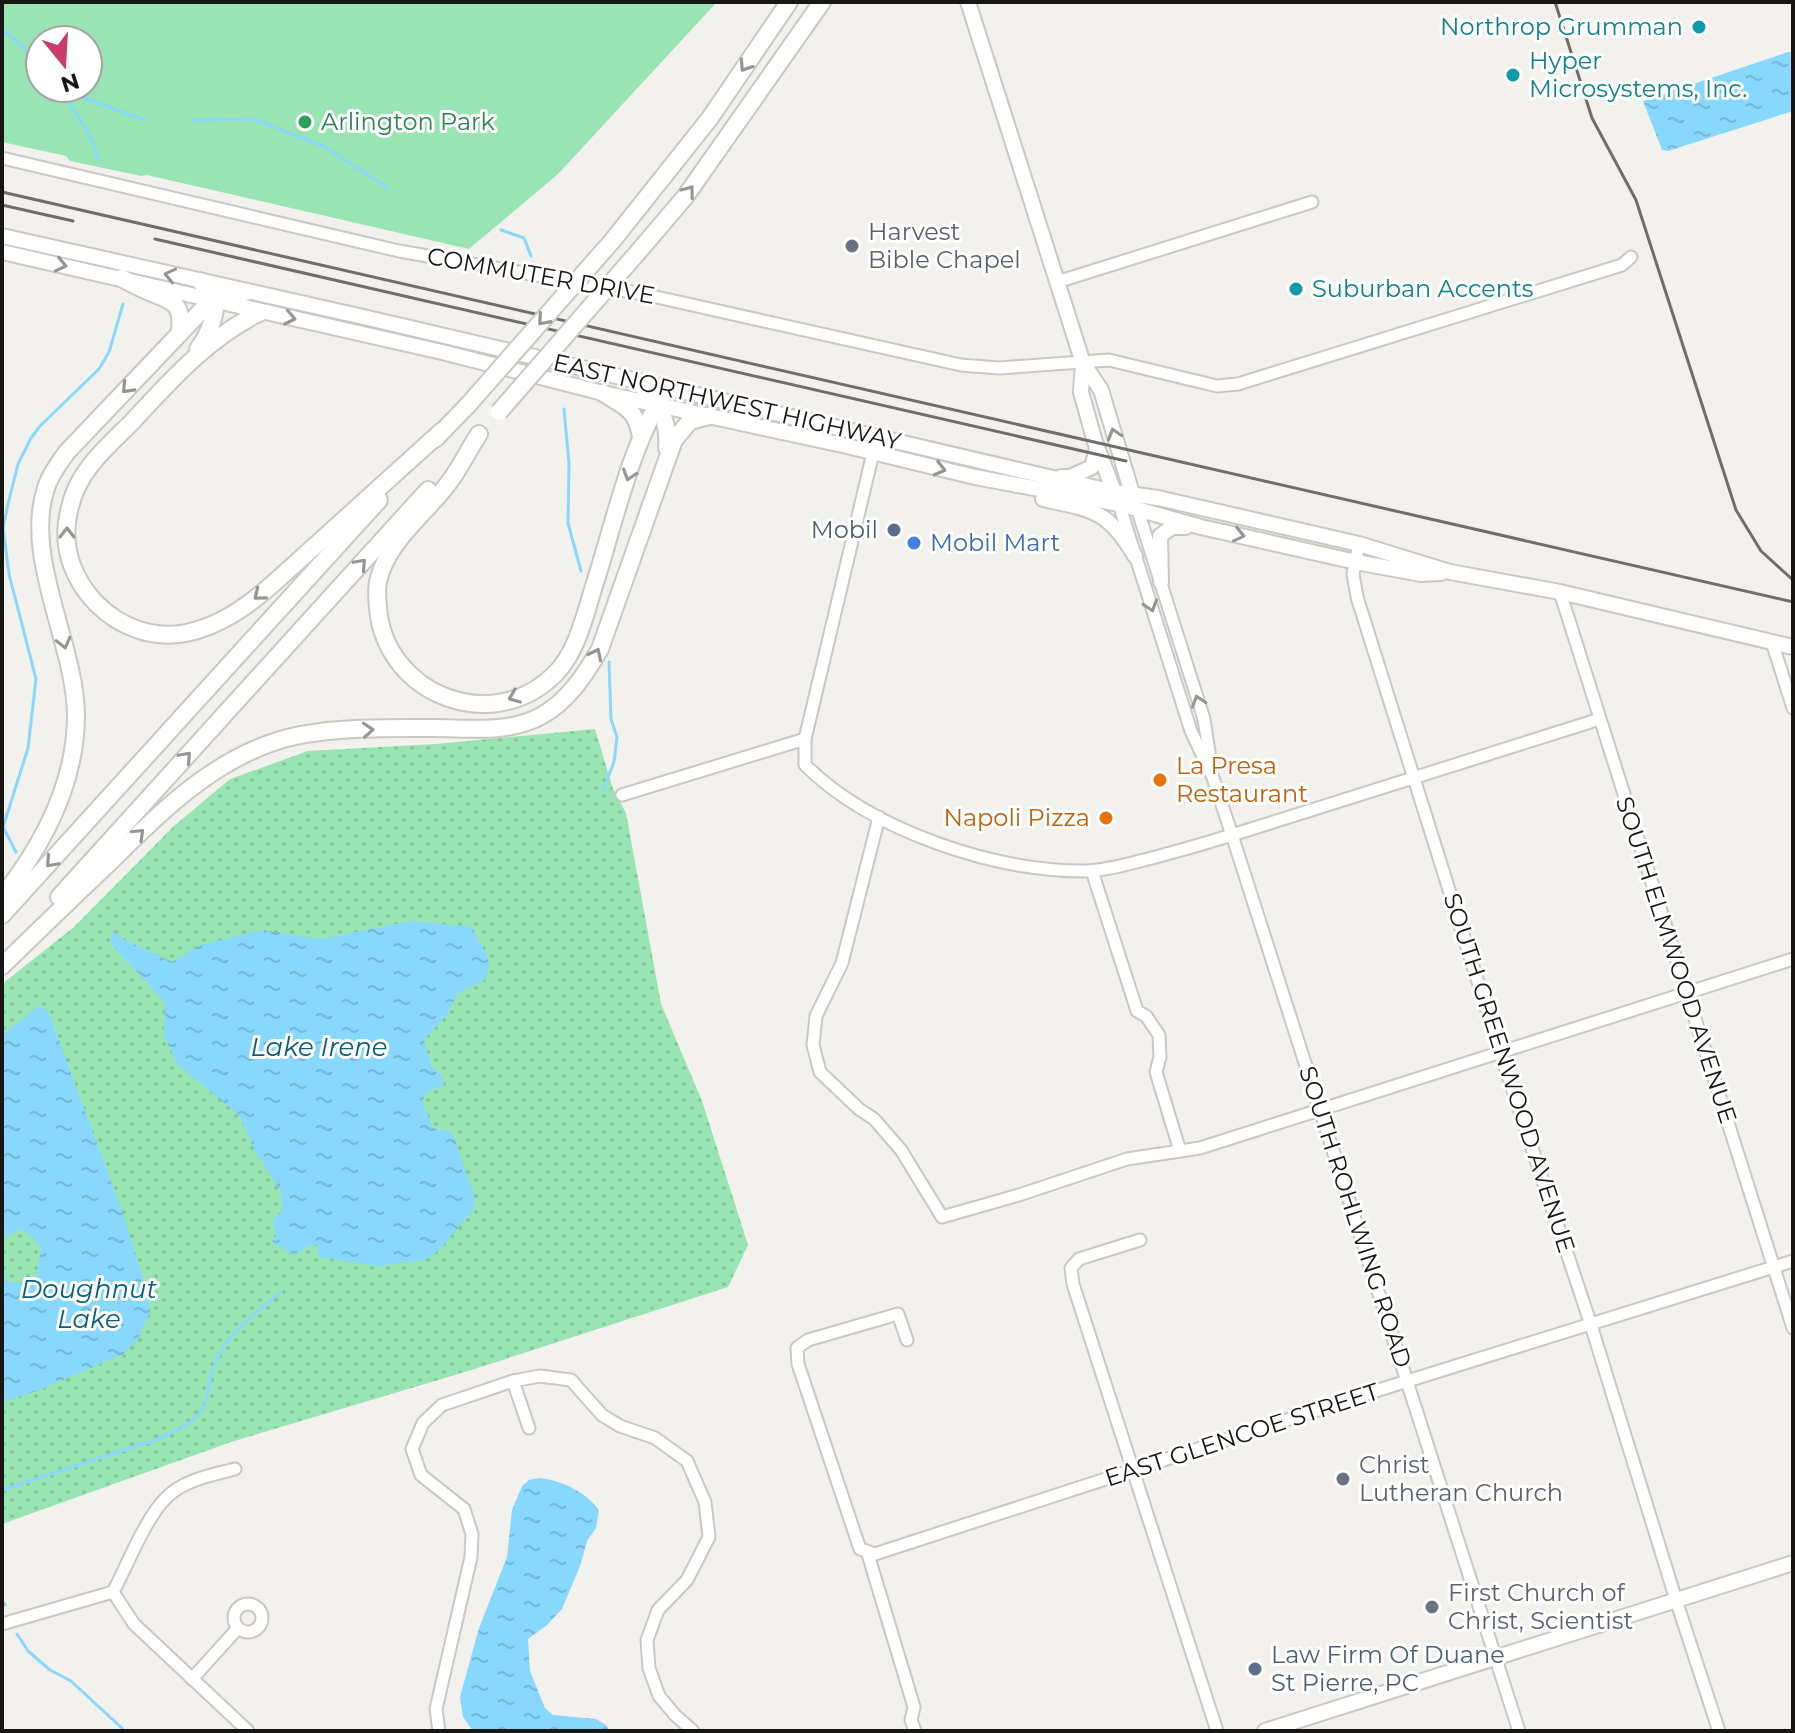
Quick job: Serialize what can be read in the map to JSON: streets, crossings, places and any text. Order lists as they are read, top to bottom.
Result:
{
  "streets": {
    "main road": ["EAST NORTHWEST HIGHWAY"],
    "street": [
      "COMMUTER DRIVE",
      "SOUTH ELMWOOD AVENUE",
      "SOUTH GREENWOOD AVENUE",
      "SOUTH ROHLWING ROAD",
      "EAST GLENCOE STREET"
    ]
  },
  "crossings": [
    ["EAST NORTHWEST HIGHWAY", "SOUTH ELMWOOD AVENUE"],
    ["EAST NORTHWEST HIGHWAY", "SOUTH GREENWOOD AVENUE"],
    ["EAST NORTHWEST HIGHWAY", "SOUTH ROHLWING ROAD"],
    ["SOUTH ELMWOOD AVENUE", "EAST GLENCOE STREET"],
    ["SOUTH GREENWOOD AVENUE", "EAST GLENCOE STREET"],
    ["SOUTH ROHLWING ROAD", "EAST GLENCOE STREET"]
  ],
  "water": ["Lake Irene", "Doughnut Lake"],
  "places": [
    "Northrop Grumman",
    "Hyper Microsystems, Inc.",
    "Arlington Park",
    "Harvest Bible Chapel",
    "Suburban Accents",
    "Mobil",
    "Mobil Mart",
    "La Presa Restaurant",
    "Napoli Pizza",
    "Christ Lutheran Church",
    "First Church of Christ, Scientist",
    "Law Firm Of Duane St Pierre, PC"
  ],
  "north": "bottom"
}
